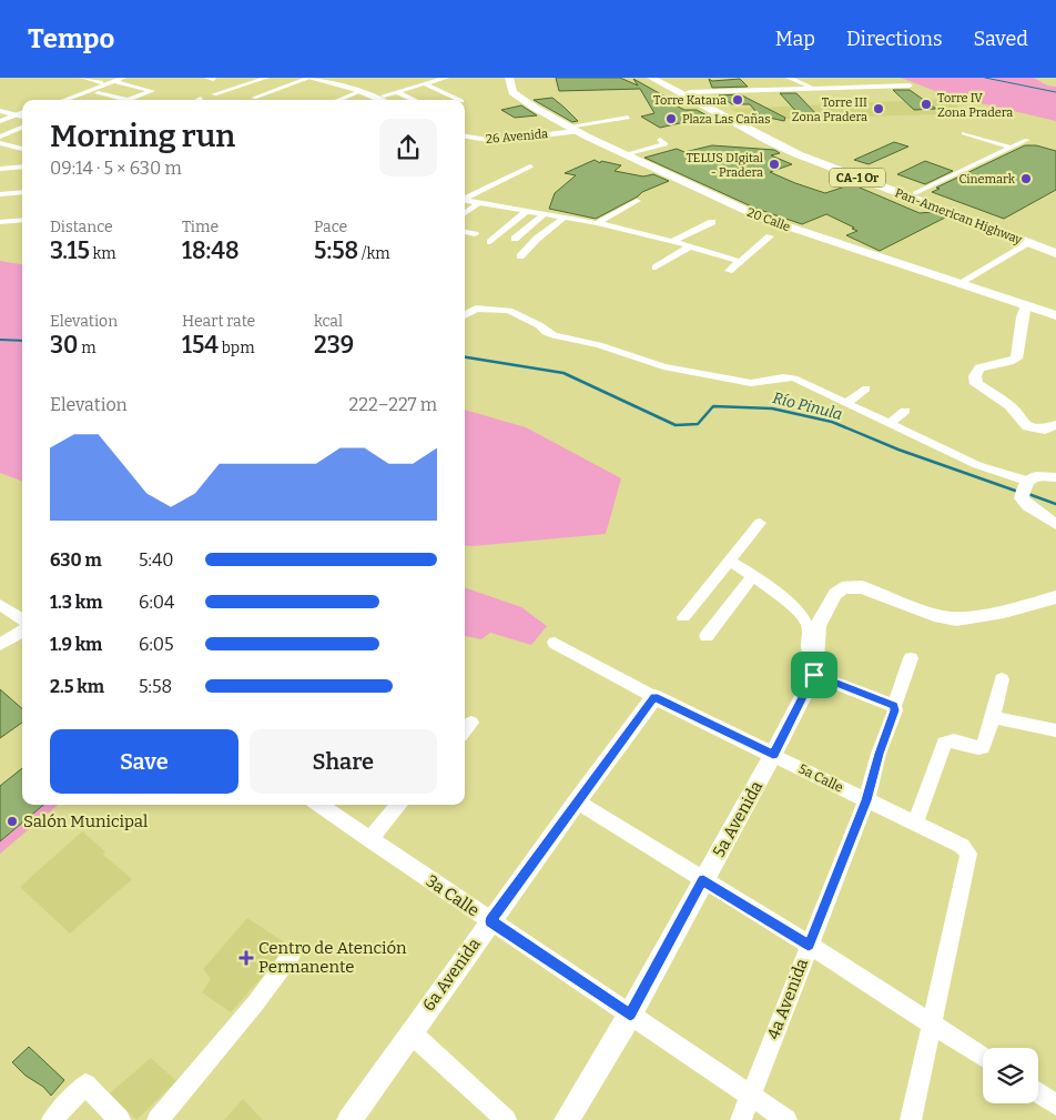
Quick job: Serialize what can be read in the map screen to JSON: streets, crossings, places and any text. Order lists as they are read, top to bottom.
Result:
{
  "streets": {
    "highway": ["CA-1 Or", "Pan-American Highway"],
    "main road": ["20 Calle"],
    "street": [
      "26 Avenida",
      "5a Calle",
      "5a Avenida",
      "3a Calle",
      "6a Avenida",
      "4a Avenida"
    ]
  },
  "crossings": [
    ["26 Avenida", "20 Calle"],
    ["5a Calle", "5a Avenida"],
    ["5a Calle", "6a Avenida"],
    ["5a Calle", "4a Avenida"],
    ["5a Avenida", "3a Calle"],
    ["3a Calle", "6a Avenida"],
    ["3a Calle", "4a Avenida"]
  ],
  "water": ["Río Pinula"],
  "places": {
    "other": [
      "Torre Katana",
      "Torre IV Zona Pradera",
      "Torre III Zona Pradera",
      "Plaza Las Cañas",
      "TELUS DIgital - Pradera",
      "Cinemark",
      "Salón Municipal"
    ],
    "health": ["Centro de Atención Permanente"]
  },
  "page": {
    "header": "Tempo",
    "nav": ["Map", "Directions", "Saved"],
    "heading": ["Morning run", "09:14 · 5 × 630 m"],
    "stats": [
      ["Distance", "3.15 km"],
      ["Time", "18:48"],
      ["Pace", "5:58 /km"],
      ["Elevation", "30 m"],
      ["Heart rate", "154 bpm"],
      ["kcal", "239"]
    ],
    "chart": ["Elevation", "222–227 m"],
    "list": [
      {
        "name": "630 m",
        "note": "5:40"
      },
      {
        "name": "1.3 km",
        "note": "6:04"
      },
      {
        "name": "1.9 km",
        "note": "6:05"
      },
      {
        "name": "2.5 km",
        "note": "5:58"
      }
    ],
    "buttons": ["Save", "Share"]
  }
}
